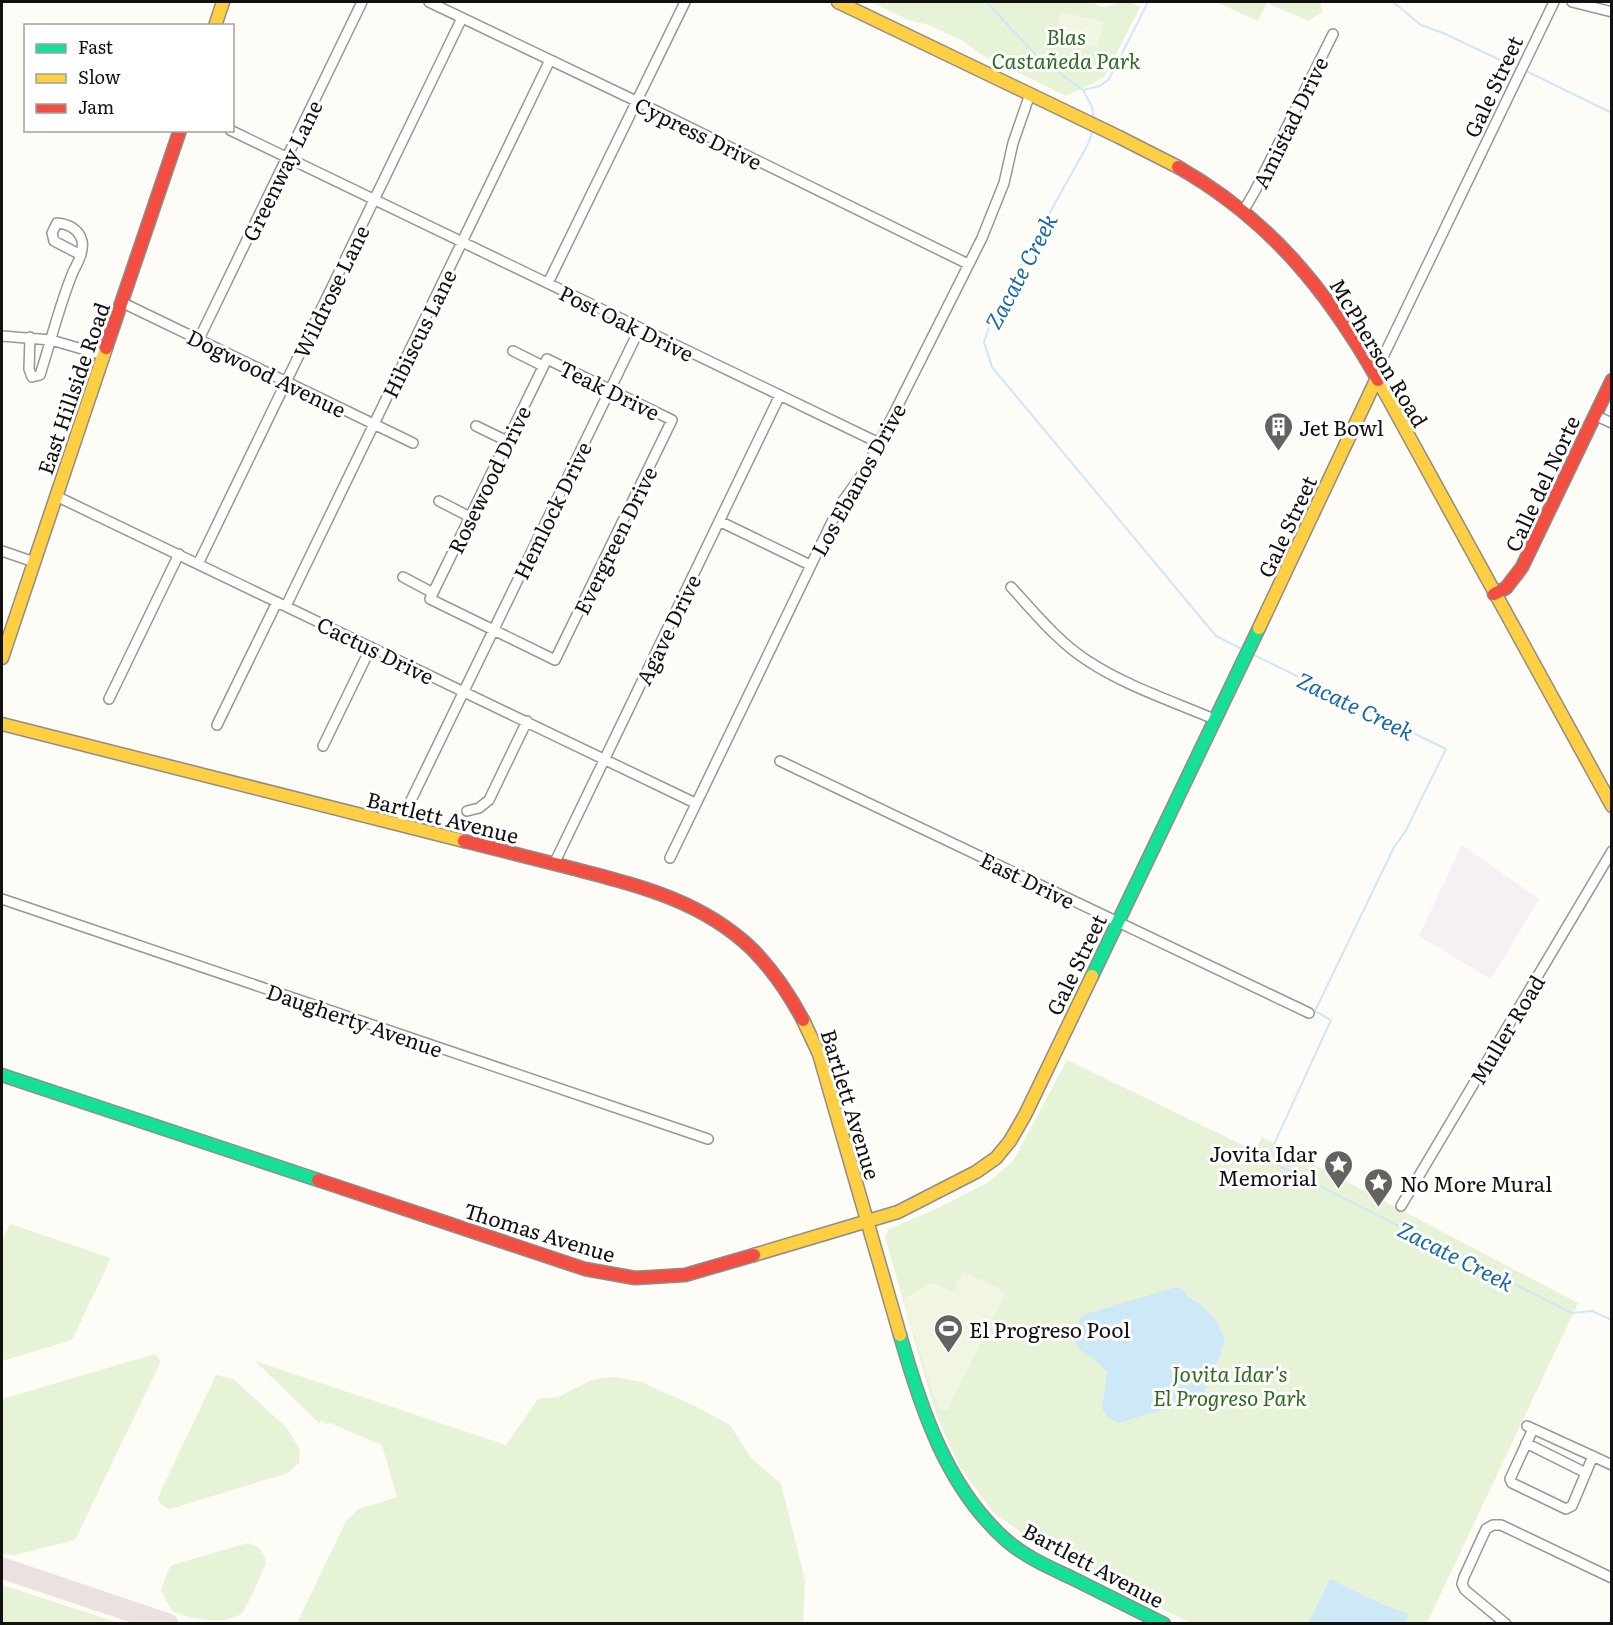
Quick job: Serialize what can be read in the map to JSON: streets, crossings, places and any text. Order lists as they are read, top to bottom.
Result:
{
  "streets": {
    "main road": [
      "Gale Street",
      "McPherson Road",
      "East Hillside Road",
      "Calle del Norte",
      "Bartlett Avenue",
      "Thomas Avenue"
    ],
    "street": [
      "Amistad Drive",
      "Cypress Drive",
      "Greenway Lane",
      "Wildrose Lane",
      "Post Oak Drive",
      "Hibiscus Lane",
      "Dogwood Avenue",
      "Teak Drive",
      "Rosewood Drive",
      "Los Ebanos Drive",
      "Hemlock Drive",
      "Evergreen Drive",
      "Agave Drive",
      "Cactus Drive",
      "East Drive",
      "Daugherty Avenue",
      "Muller Road"
    ]
  },
  "crossings": [
    ["Gale Street", "McPherson Road"],
    ["Gale Street", "East Drive"],
    ["Gale Street", "Thomas Avenue"],
    ["Amistad Drive", "McPherson Road"],
    ["Cypress Drive", "Wildrose Lane"],
    ["Cypress Drive", "Hibiscus Lane"],
    ["Cypress Drive", "Los Ebanos Drive"],
    ["Greenway Lane", "Post Oak Drive"],
    ["Greenway Lane", "Dogwood Avenue"],
    ["Wildrose Lane", "Post Oak Drive"],
    ["Wildrose Lane", "Dogwood Avenue"],
    ["Wildrose Lane", "Cactus Drive"],
    ["Post Oak Drive", "Hibiscus Lane"],
    ["Post Oak Drive", "Los Ebanos Drive"],
    ["Post Oak Drive", "Hemlock Drive"],
    ["Post Oak Drive", "Agave Drive"],
    ["Hibiscus Lane", "Dogwood Avenue"],
    ["Hibiscus Lane", "Cactus Drive"],
    ["McPherson Road", "Los Ebanos Drive"],
    ["McPherson Road", "Calle del Norte"],
    ["Dogwood Avenue", "East Hillside Road"],
    ["East Hillside Road", "Cactus Drive"],
    ["Teak Drive", "Rosewood Drive"],
    ["Teak Drive", "Hemlock Drive"],
    ["Teak Drive", "Evergreen Drive"],
    ["Los Ebanos Drive", "Cactus Drive"],
    ["Hemlock Drive", "Evergreen Drive"],
    ["Hemlock Drive", "Cactus Drive"],
    ["Hemlock Drive", "Bartlett Avenue"],
    ["Agave Drive", "Cactus Drive"],
    ["Agave Drive", "Bartlett Avenue"],
    ["Bartlett Avenue", "Thomas Avenue"]
  ],
  "water": ["Zacate Creek"],
  "parks": ["Blas Castañeda Park", "Jovita Idar's El Progreso Park"],
  "places": {
    "building": ["Jet Bowl"],
    "place": ["Jovita Idar Memorial", "No More Mural"],
    "sports": ["El Progreso Pool"]
  },
  "legend": ["Fast", "Slow", "Jam"]
}
